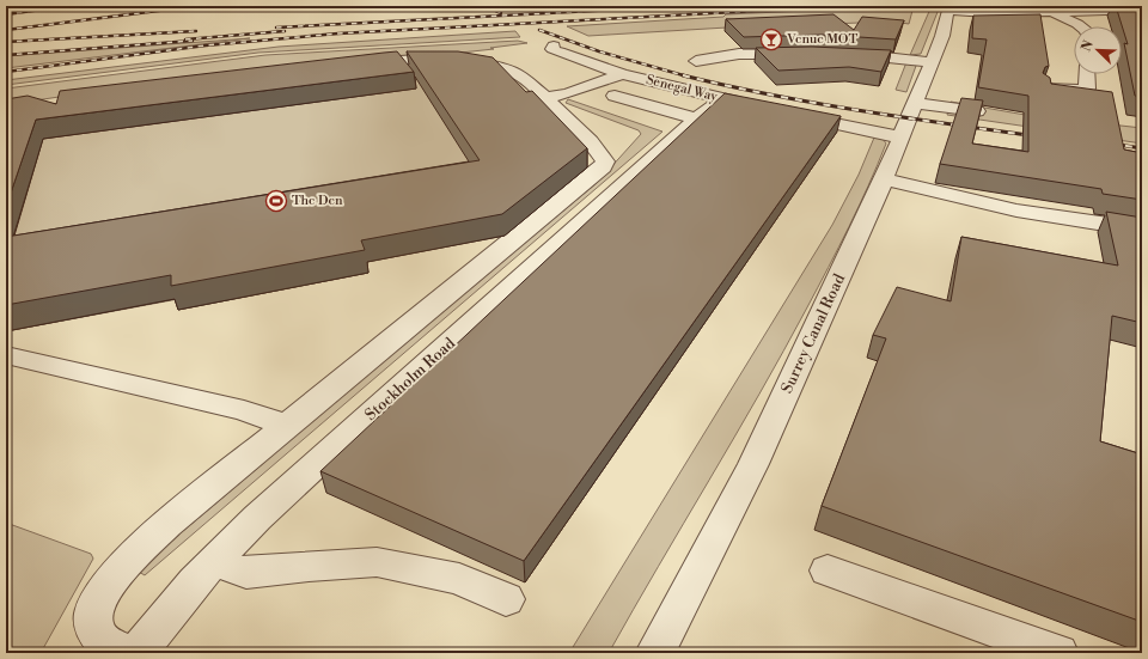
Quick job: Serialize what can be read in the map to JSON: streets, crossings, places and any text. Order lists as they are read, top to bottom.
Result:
{
  "streets": {
    "street": ["Senegal Way", "Surrey Canal Road", "Stockholm Road"]
  },
  "crossings": [
    ["Senegal Way", "Stockholm Road"]
  ],
  "places": {
    "bar": ["Venue MOT"],
    "sports": ["The Den"]
  },
  "north": "top left"
}
